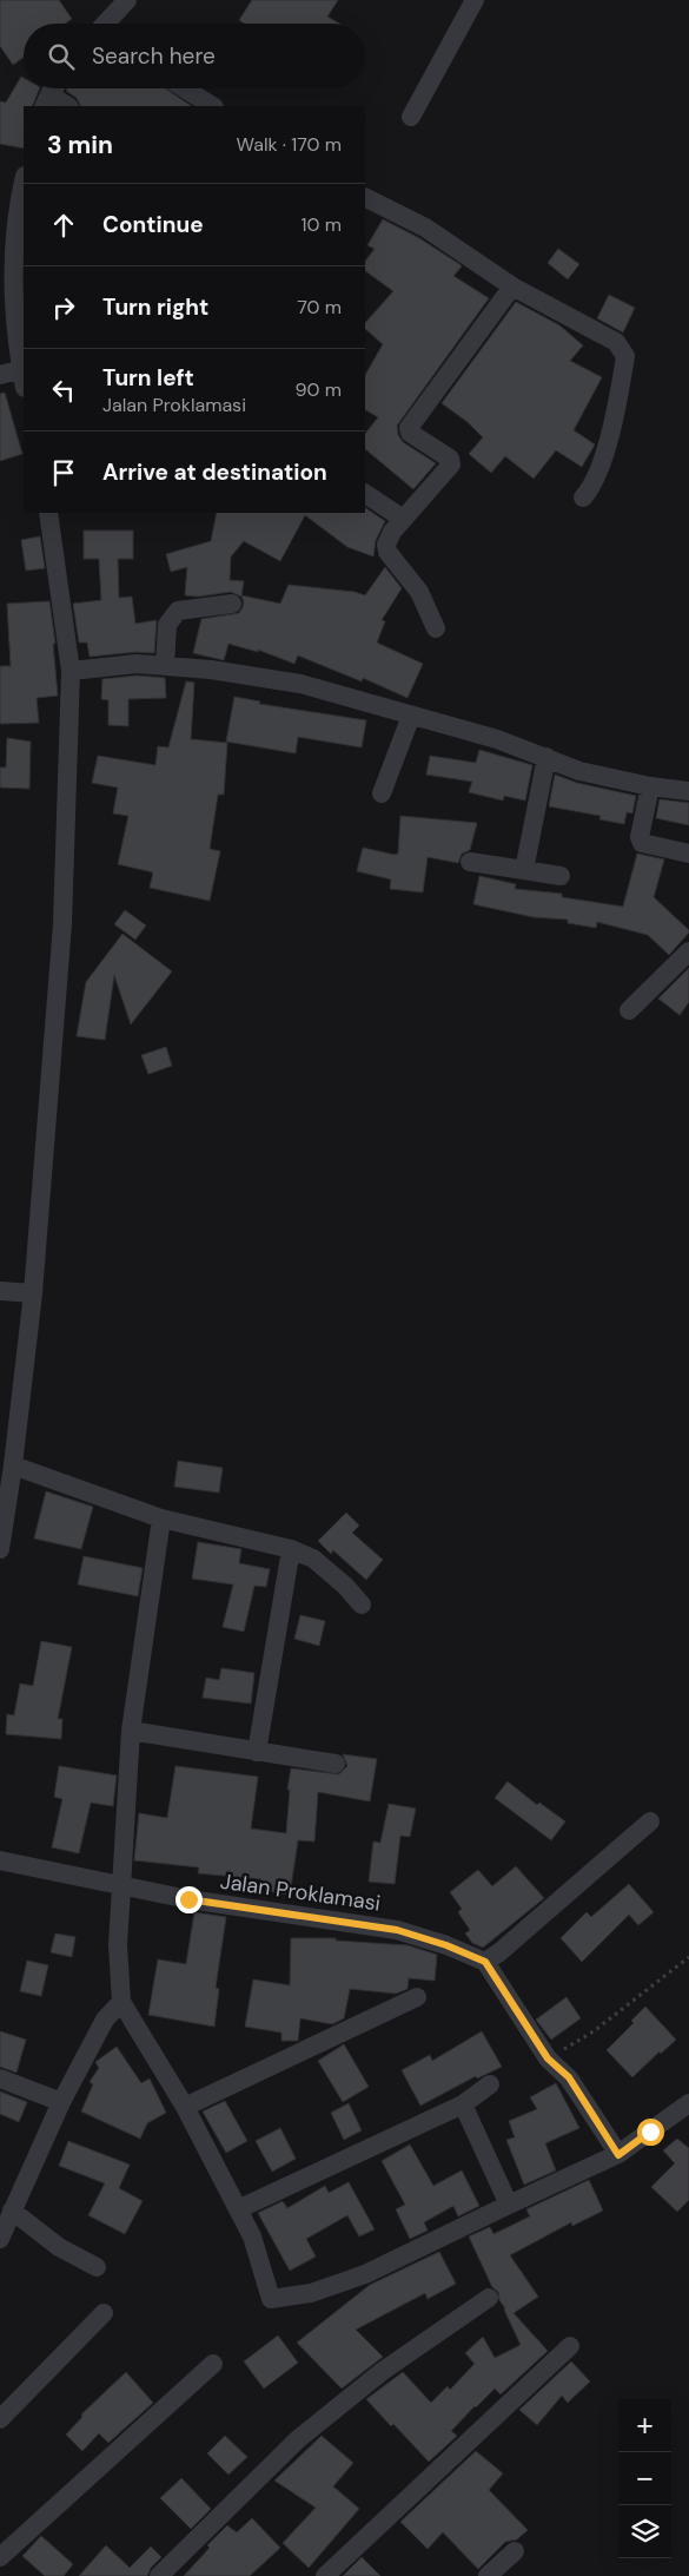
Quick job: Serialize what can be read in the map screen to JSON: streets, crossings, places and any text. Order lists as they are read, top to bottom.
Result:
{
  "streets": {
    "street": ["Jalan Proklamasi"]
  },
  "page": {
    "search": "Search here",
    "heading": ["3 min", "Walk · 170 m"],
    "list": [
      ["Continue", "10 m"],
      ["Turn right", "70 m"],
      ["Turn left", "Jalan Proklamasi", "90 m"],
      "Arrive at destination"
    ],
    "map_buttons": ["+", "−"]
  }
}
